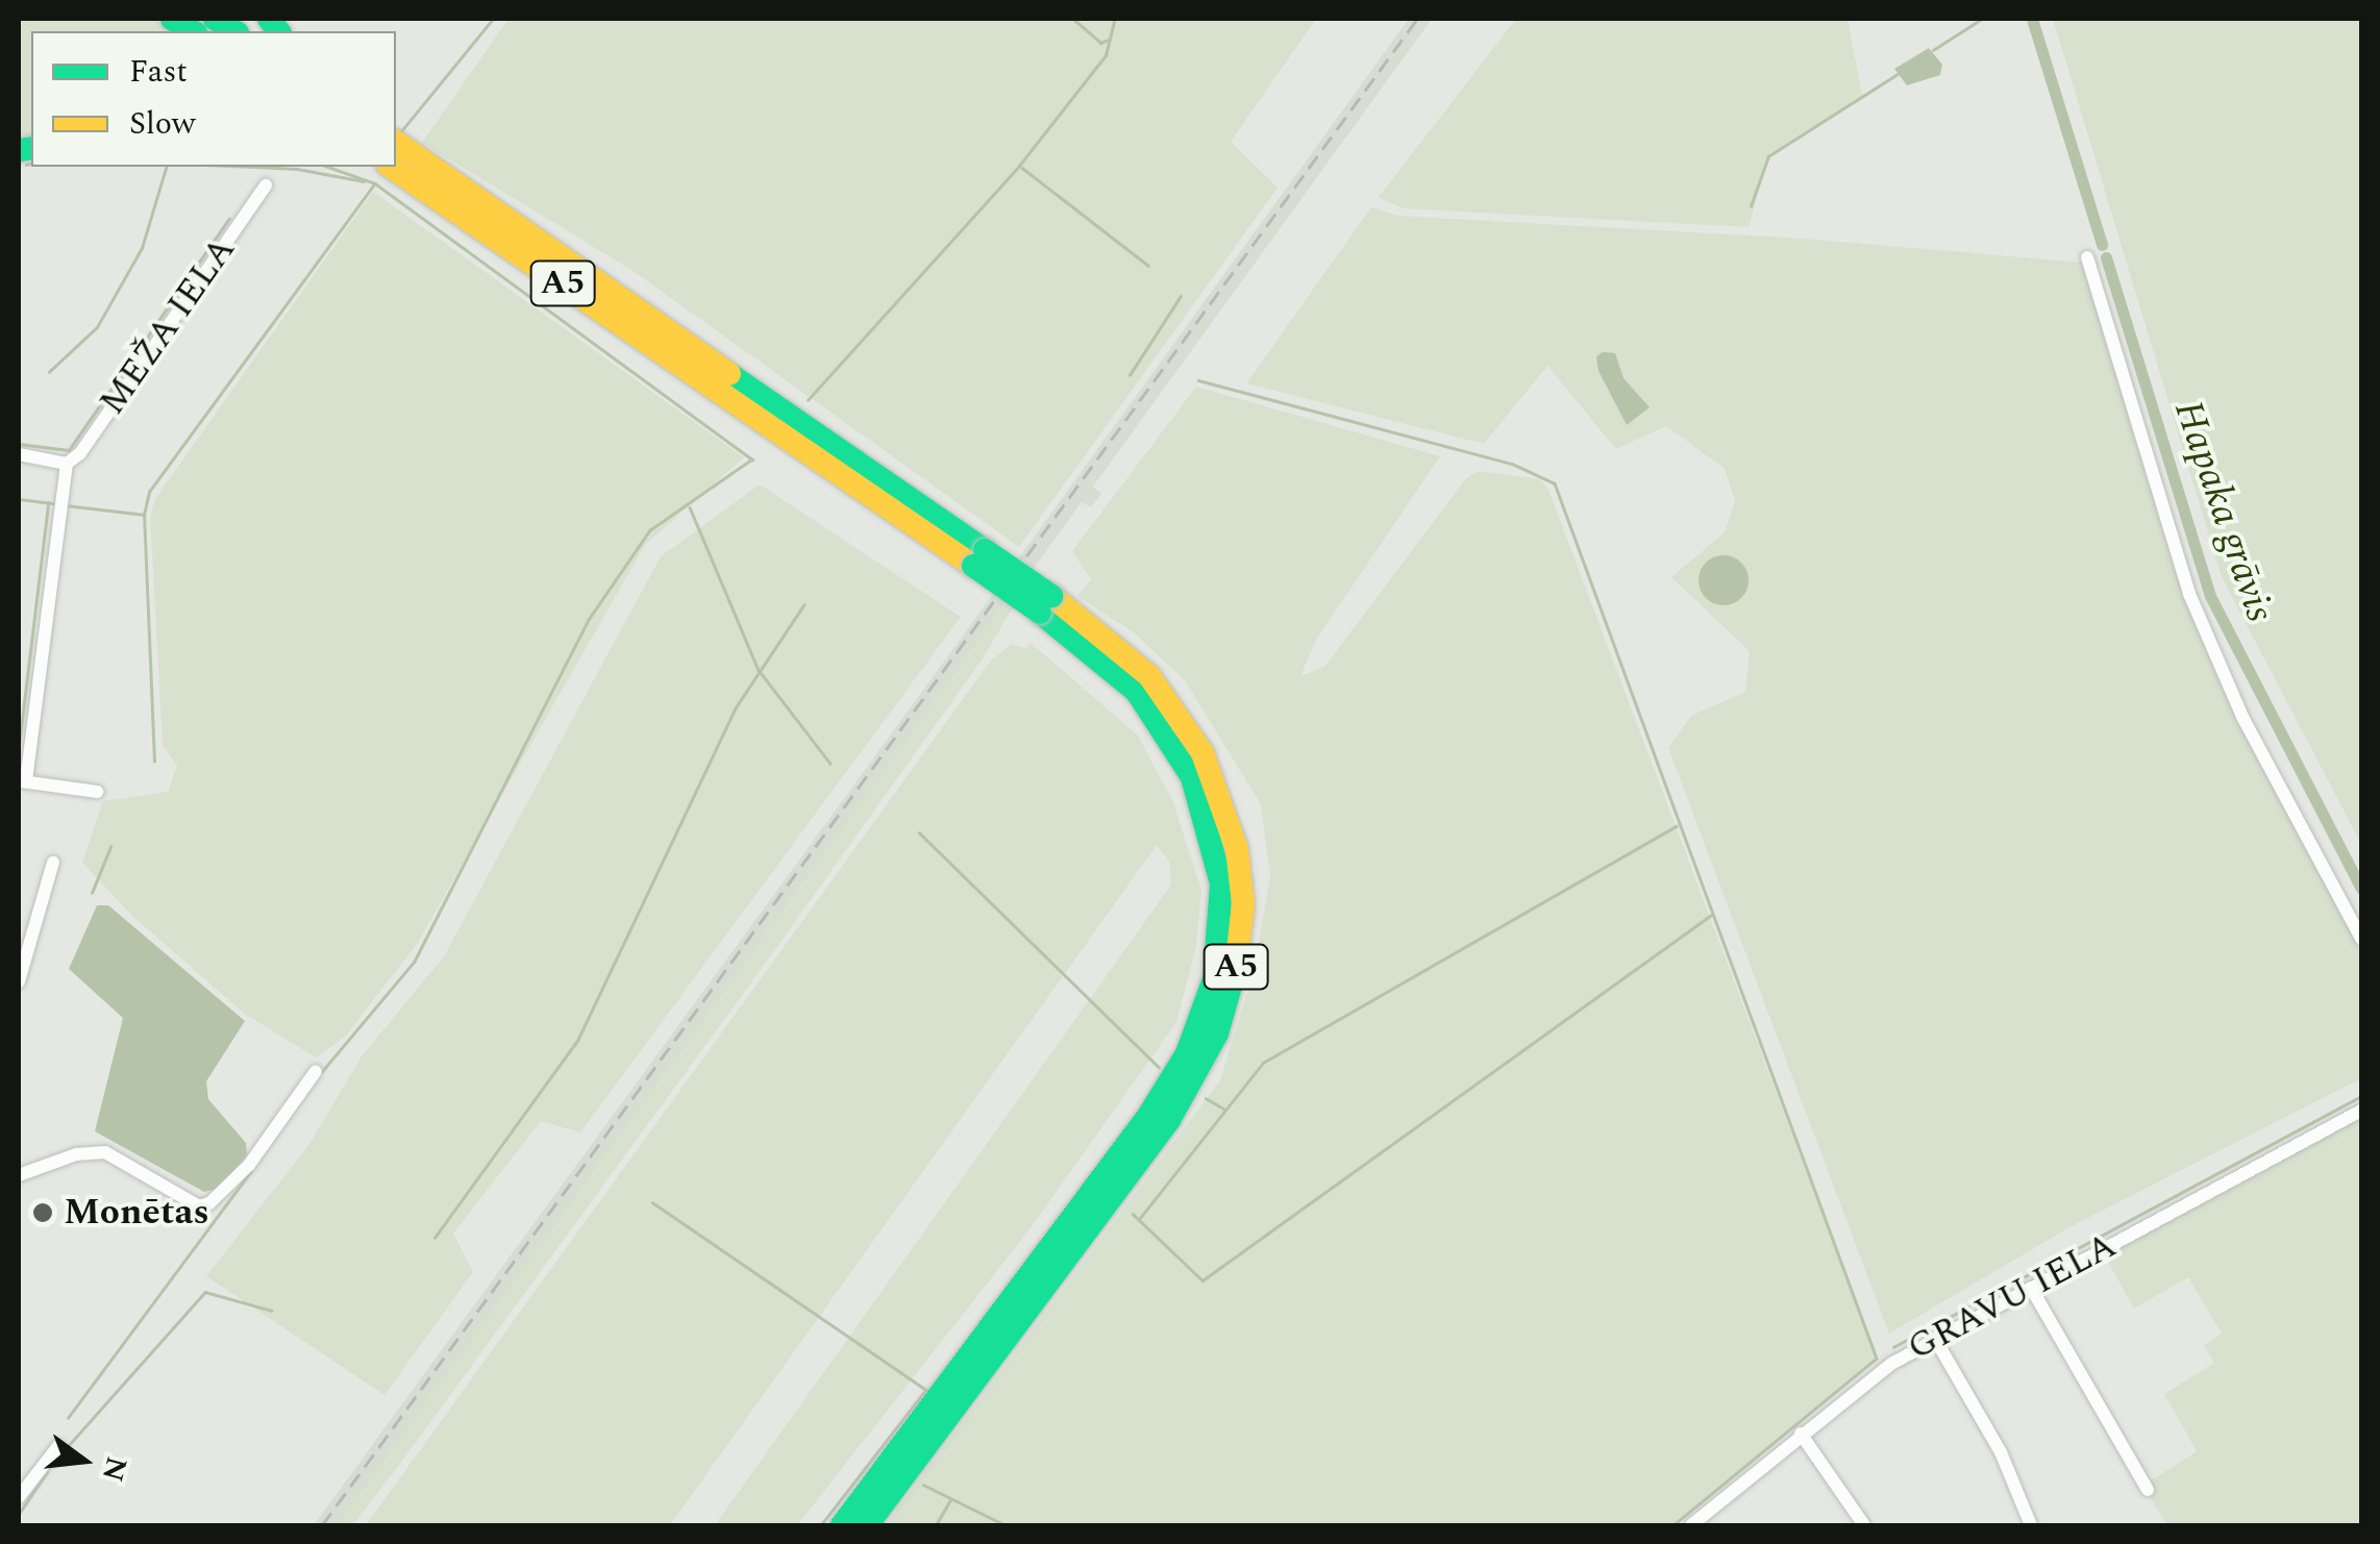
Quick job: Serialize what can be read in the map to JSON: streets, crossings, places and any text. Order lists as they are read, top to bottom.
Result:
{
  "streets": {
    "highway": ["A5"],
    "street": ["MEŽA IELA", "GRAVU IELA"]
  },
  "water": ["Hapaka grāvis"],
  "places": ["Monētas"],
  "legend": ["Fast", "Slow"],
  "north": "right"
}
